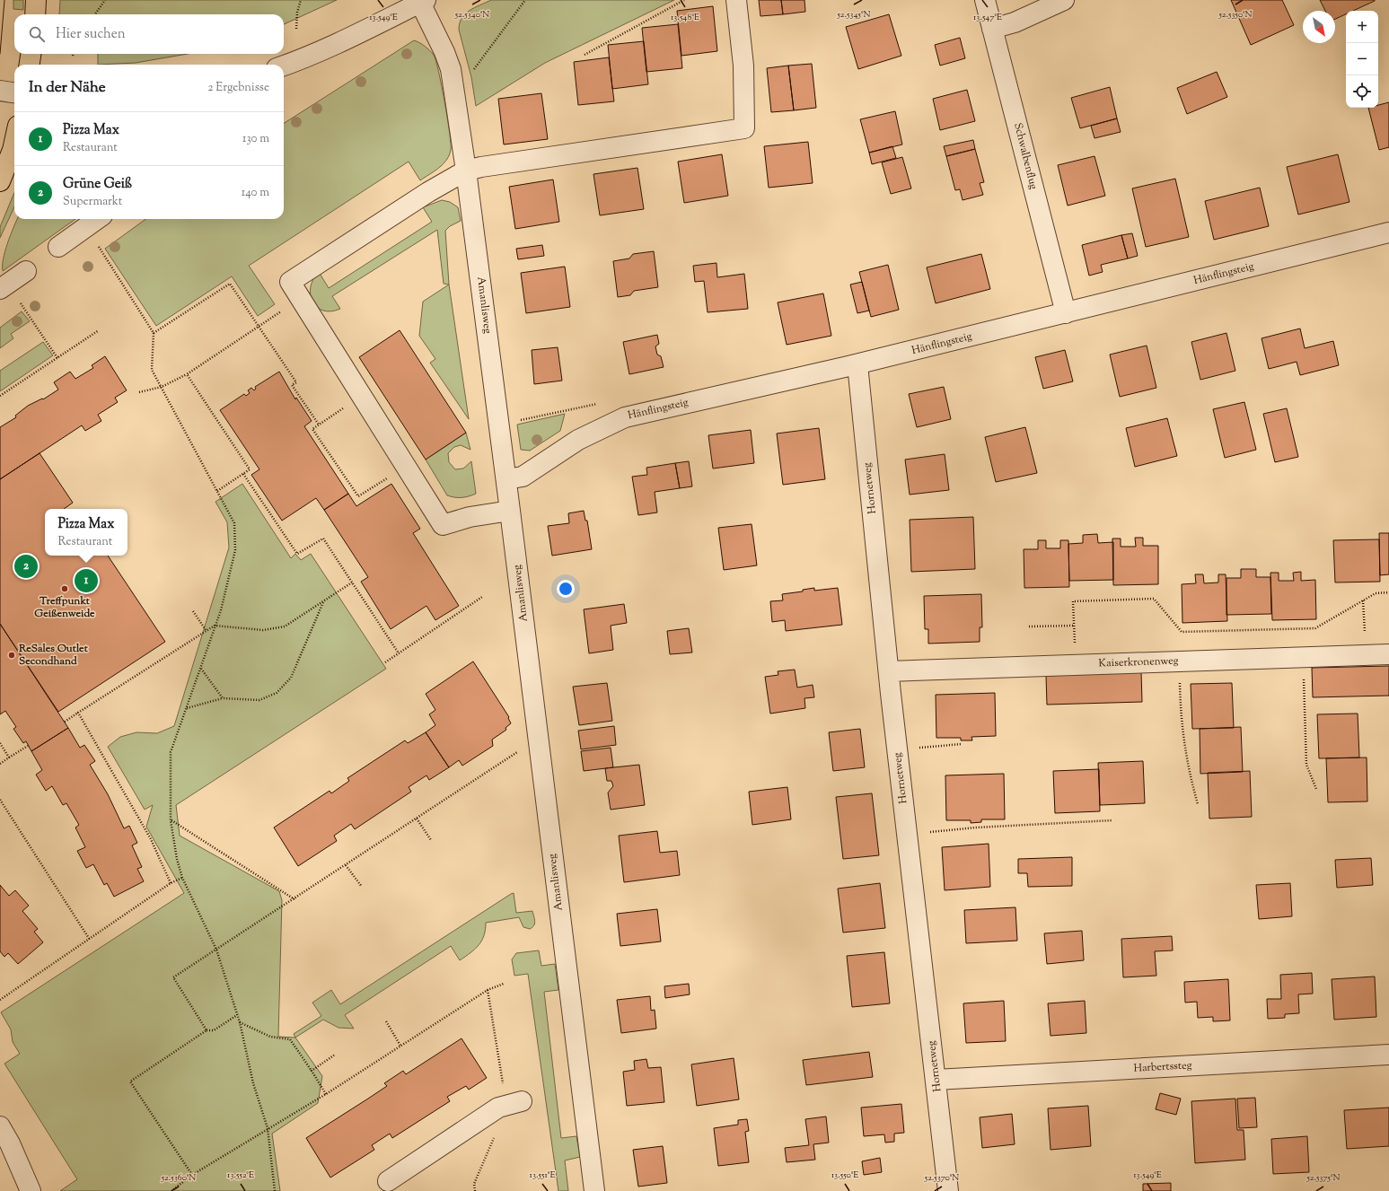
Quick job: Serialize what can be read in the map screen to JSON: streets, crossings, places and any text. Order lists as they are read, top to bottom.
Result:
{
  "streets": {
    "street": [
      "Schwalbenflug",
      "Hänflingsteig",
      "Amanlisweg",
      "Hornetweg",
      "Kaiserkronenweg",
      "Harbertssteg"
    ]
  },
  "crossings": [
    ["Schwalbenflug", "Hänflingsteig"],
    ["Hänflingsteig", "Amanlisweg"],
    ["Hänflingsteig", "Hornetweg"],
    ["Hornetweg", "Kaiserkronenweg"],
    ["Hornetweg", "Harbertssteg"]
  ],
  "places": ["Treffpunkt Geißenweide", "ReSales Outlet Secondhand"],
  "north": "bottom right",
  "page": {
    "map_buttons": ["+", "−"],
    "search": "Hier suchen",
    "heading": ["In der Nähe", "2 Ergebnisse"],
    "list": [
      {
        "mark": "1",
        "name": "Pizza Max",
        "note": "Restaurant",
        "value": "130 m"
      },
      {
        "mark": "2",
        "name": "Grüne Geiß",
        "note": "Supermarkt",
        "value": "140 m"
      }
    ],
    "popup": ["Pizza Max", "Restaurant"],
    "pins": ["2", "1"]
  },
  "coordinates": [
    "52.5345°N",
    "52.5350°N",
    "52.5340°N",
    "13.549°E",
    "13.548°E",
    "13.547°E",
    "13.552°E",
    "13.551°E",
    "13.550°E",
    "52.5360°N",
    "52.5370°N",
    "52.5375°N"
  ]
}
